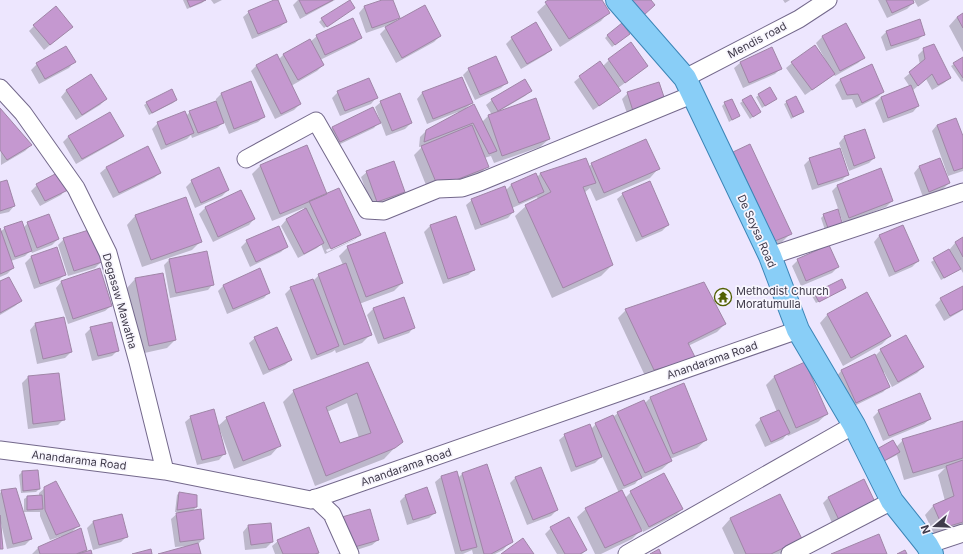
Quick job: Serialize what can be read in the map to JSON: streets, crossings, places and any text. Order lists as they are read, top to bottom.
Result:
{
  "streets": {
    "main road": ["De Soysa Road"],
    "street": ["Mendis road", "Degasaw Mawatha", "Anandarama Road"]
  },
  "crossings": [
    ["Mendis road", "De Soysa Road"],
    ["De Soysa Road", "Anandarama Road"],
    ["Degasaw Mawatha", "Anandarama Road"]
  ],
  "places": {
    "temple": ["Methodist Church Moratumulla"]
  },
  "north": "left"
}
